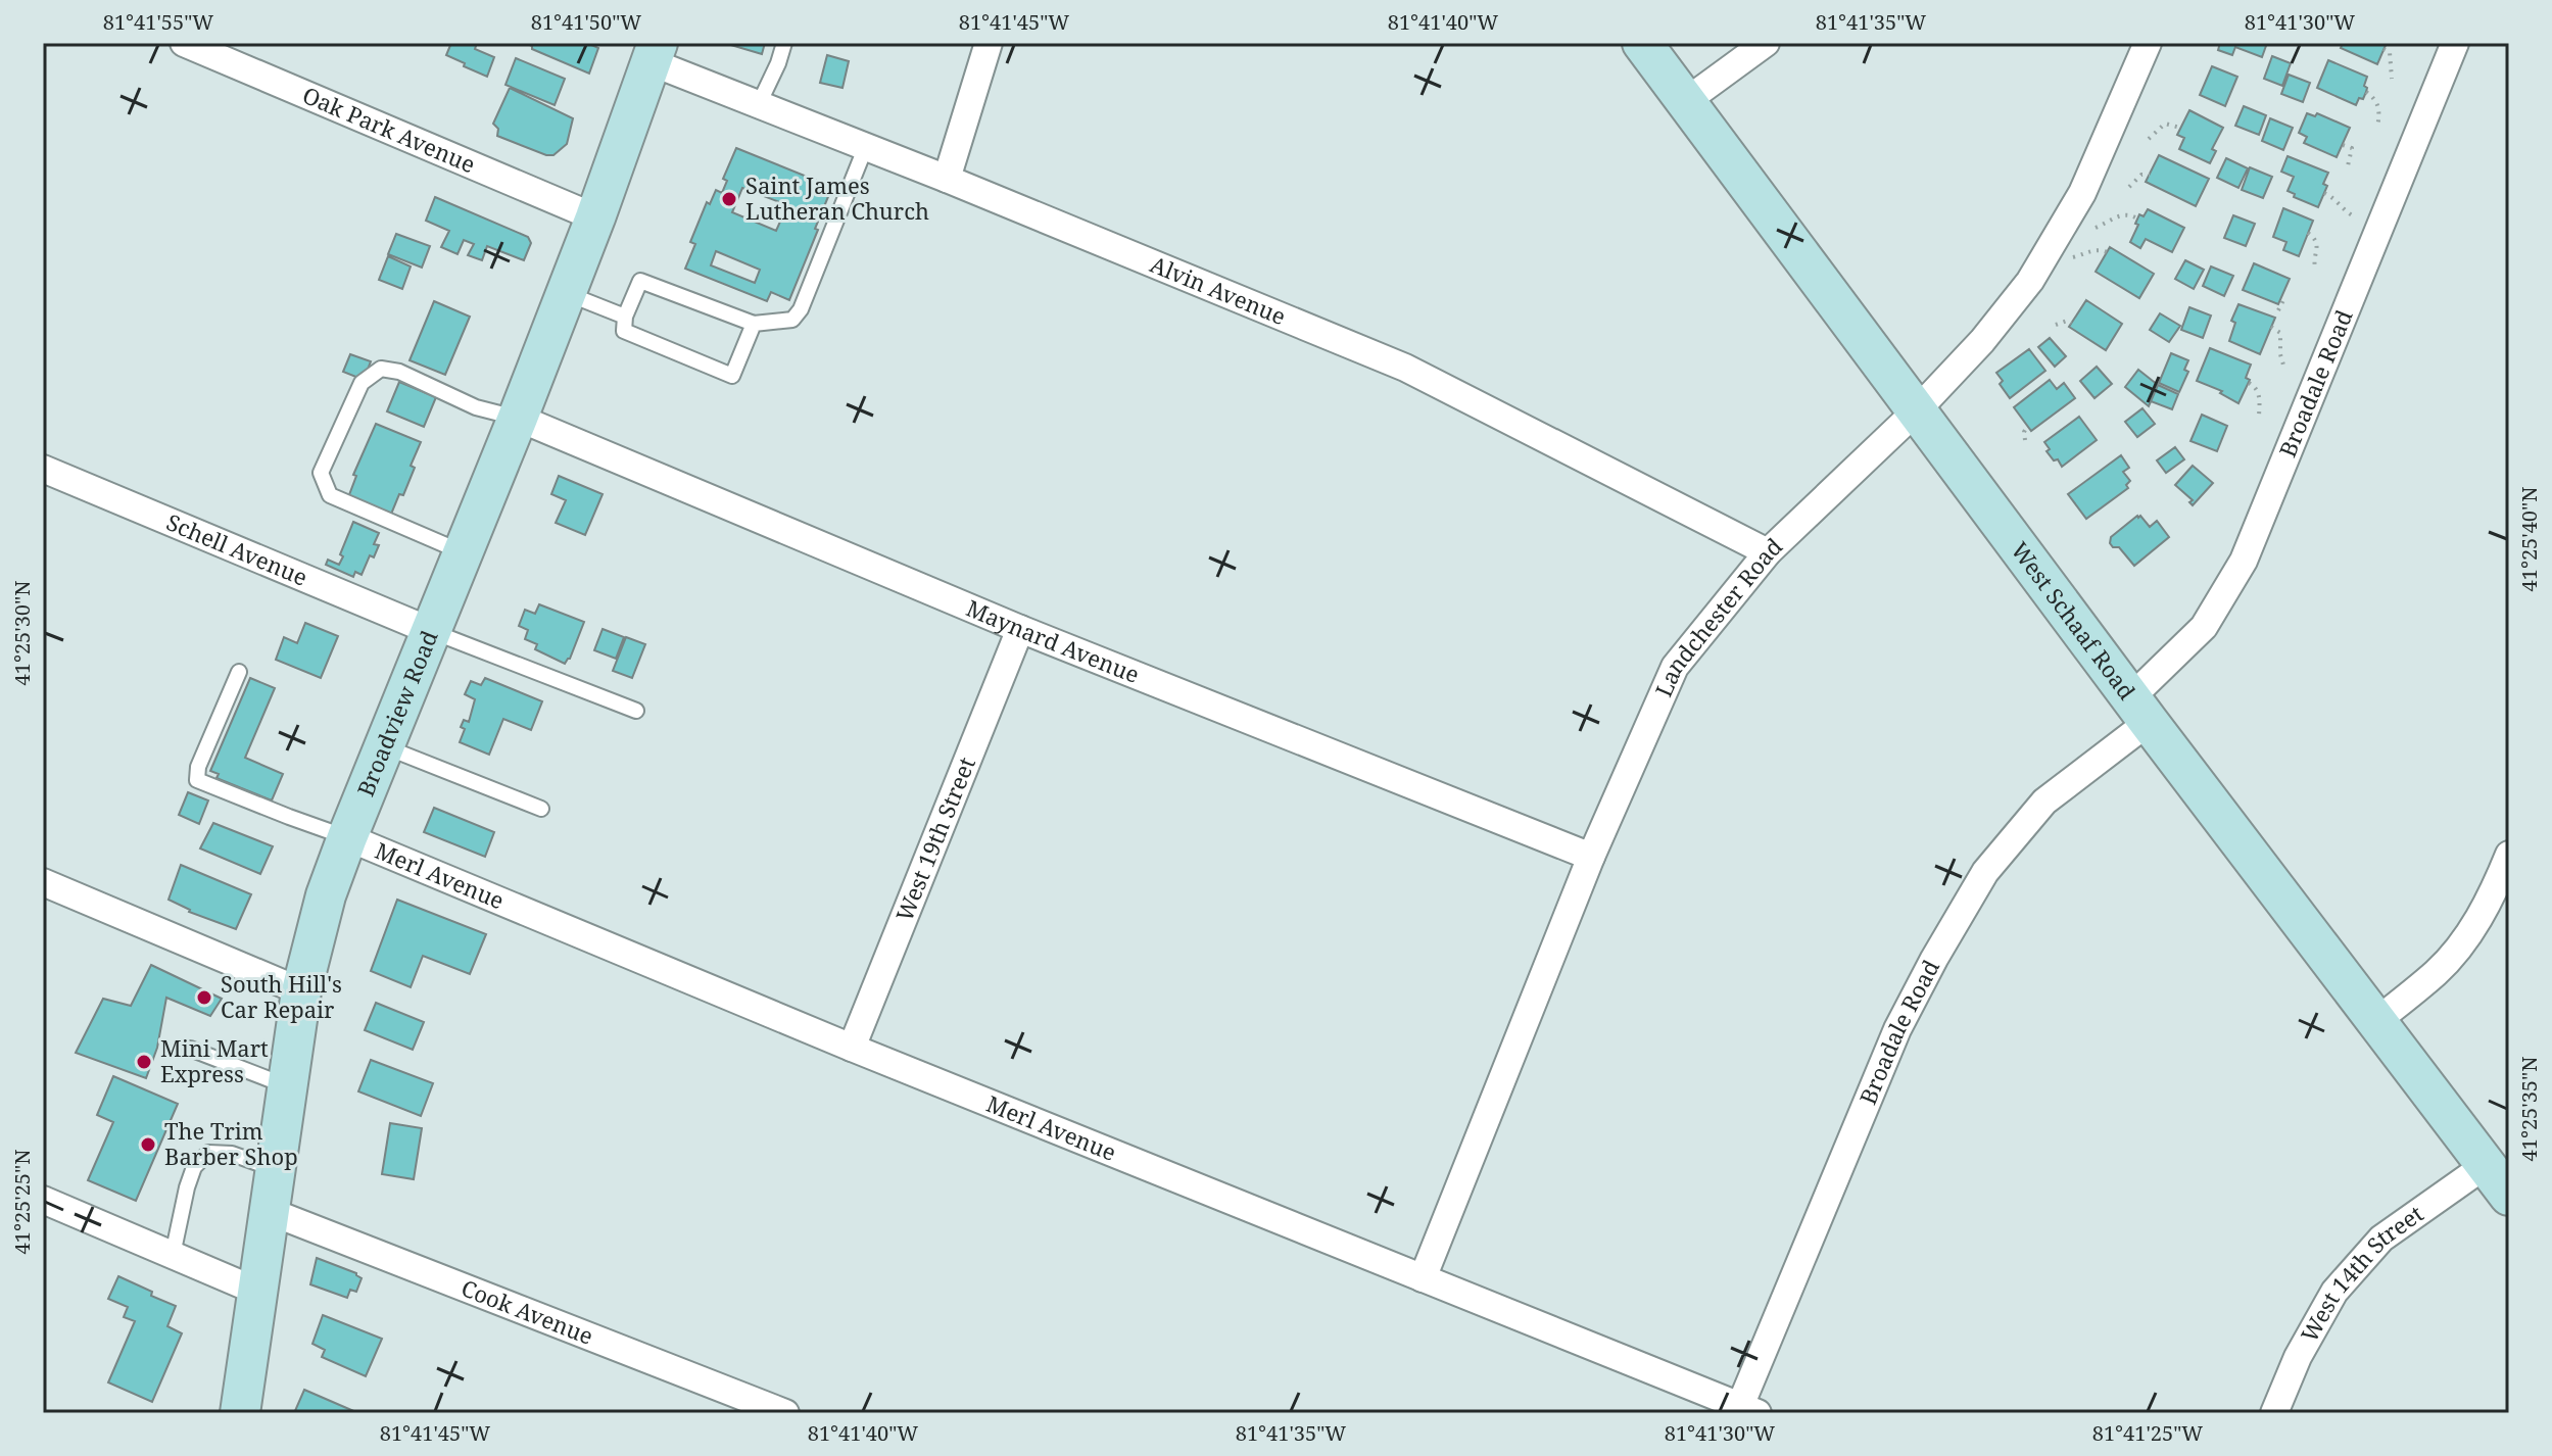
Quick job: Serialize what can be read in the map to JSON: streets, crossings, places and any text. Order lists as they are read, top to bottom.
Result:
{
  "streets": {
    "main road": ["West Schaaf Road", "Broadview Road"],
    "street": [
      "Oak Park Avenue",
      "Alvin Avenue",
      "Broadale Road",
      "Schell Avenue",
      "Landchester Road",
      "Maynard Avenue",
      "West 19th Street",
      "Merl Avenue",
      "West 14th Street",
      "Cook Avenue"
    ]
  },
  "crossings": [
    ["Oak Park Avenue", "Broadview Road"],
    ["Alvin Avenue", "Landchester Road"],
    ["Alvin Avenue", "Broadview Road"],
    ["Broadale Road", "West Schaaf Road"],
    ["Broadale Road", "Merl Avenue"],
    ["Schell Avenue", "Broadview Road"],
    ["Landchester Road", "West Schaaf Road"],
    ["Landchester Road", "Maynard Avenue"],
    ["Landchester Road", "Merl Avenue"],
    ["West Schaaf Road", "West 14th Street"],
    ["Maynard Avenue", "Broadview Road"],
    ["Maynard Avenue", "West 19th Street"],
    ["Broadview Road", "Merl Avenue"],
    ["Broadview Road", "Cook Avenue"],
    ["West 19th Street", "Merl Avenue"]
  ],
  "places": [
    "Saint James Lutheran Church",
    "South Hill's Car Repair",
    "Mini Mart Express",
    "The Trim Barber Shop"
  ],
  "coordinates": [
    "81°41'55\"W",
    "81°41'50\"W",
    "81°41'45\"W",
    "81°41'40\"W",
    "81°41'35\"W",
    "81°41'30\"W",
    "41°25'40\"N",
    "41°25'30\"N",
    "41°25'35\"N",
    "41°25'25\"N",
    "81°41'25\"W"
  ]
}
